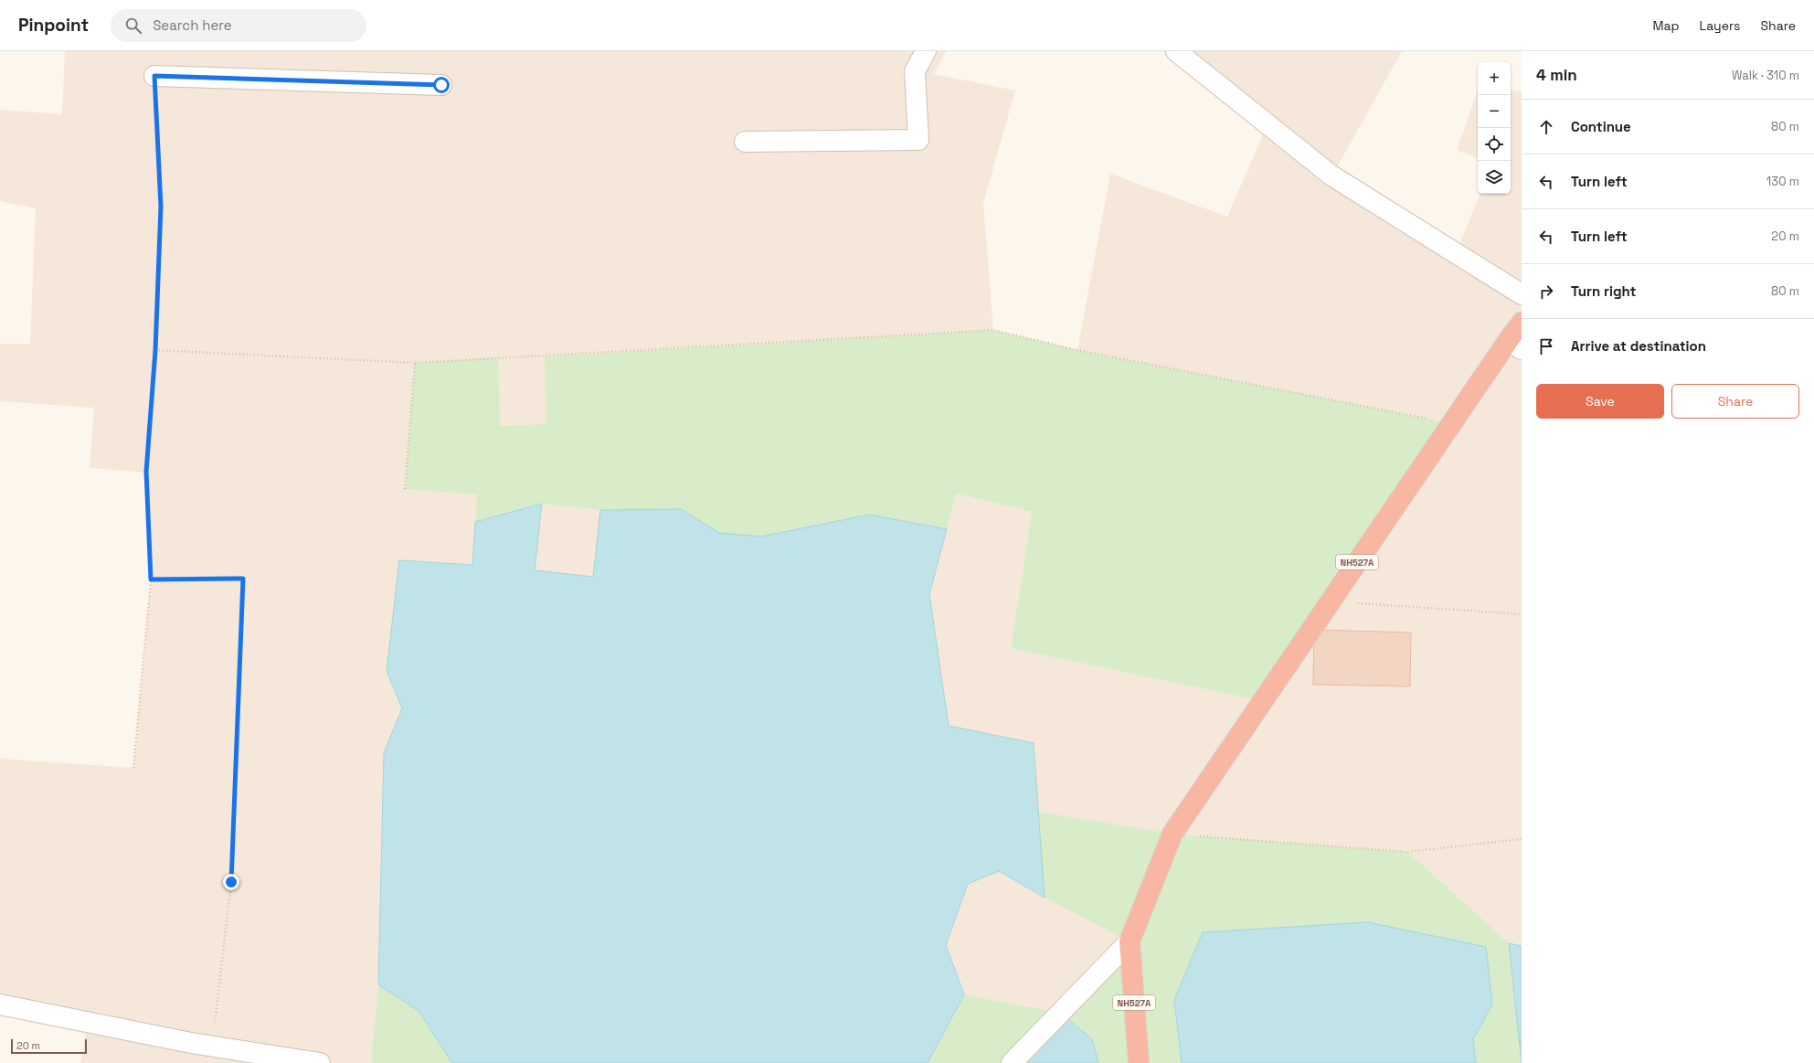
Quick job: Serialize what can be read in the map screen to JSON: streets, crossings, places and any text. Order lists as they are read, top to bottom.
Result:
{
  "streets": {
    "highway": ["NH527A"]
  },
  "scale_bar": "20 m",
  "page": {
    "header": "Pinpoint",
    "search": "Search here",
    "nav": ["Map", "Layers", "Share"],
    "heading": ["4 min", "Walk · 310 m"],
    "map_buttons": ["+", "−"],
    "list": [
      ["Continue", "80 m"],
      ["Turn left", "130 m"],
      ["Turn left", "20 m"],
      ["Turn right", "80 m"],
      "Arrive at destination"
    ],
    "buttons": ["Save", "Share"],
    "scale": "20 m"
  }
}
